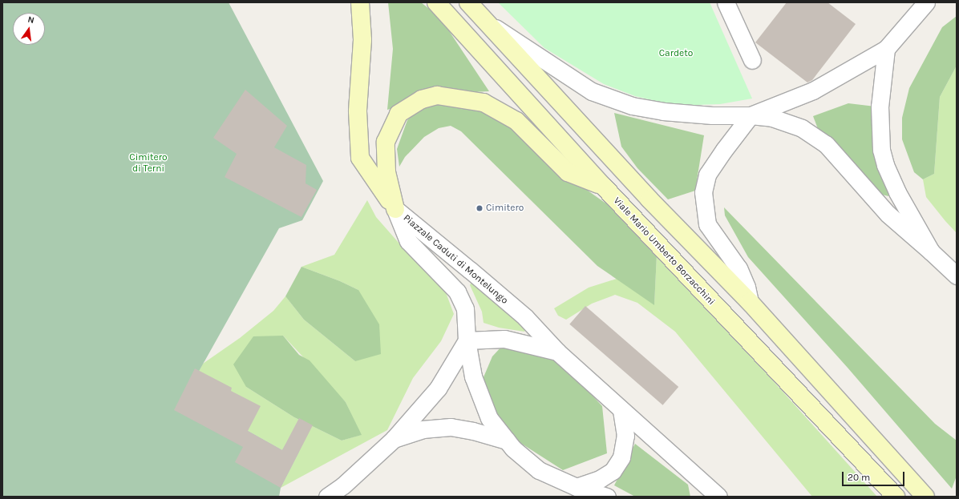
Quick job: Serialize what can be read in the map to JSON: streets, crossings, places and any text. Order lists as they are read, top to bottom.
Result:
{
  "streets": {
    "main road": ["Viale Mario Umberto Borzacchini"],
    "street": ["Piazzale Caduti di Montelungo"]
  },
  "parks": ["Cardeto", "Cimitero di Terni"],
  "places": ["Cimitero"],
  "scale_bar": "20 m",
  "north": "top"
}
